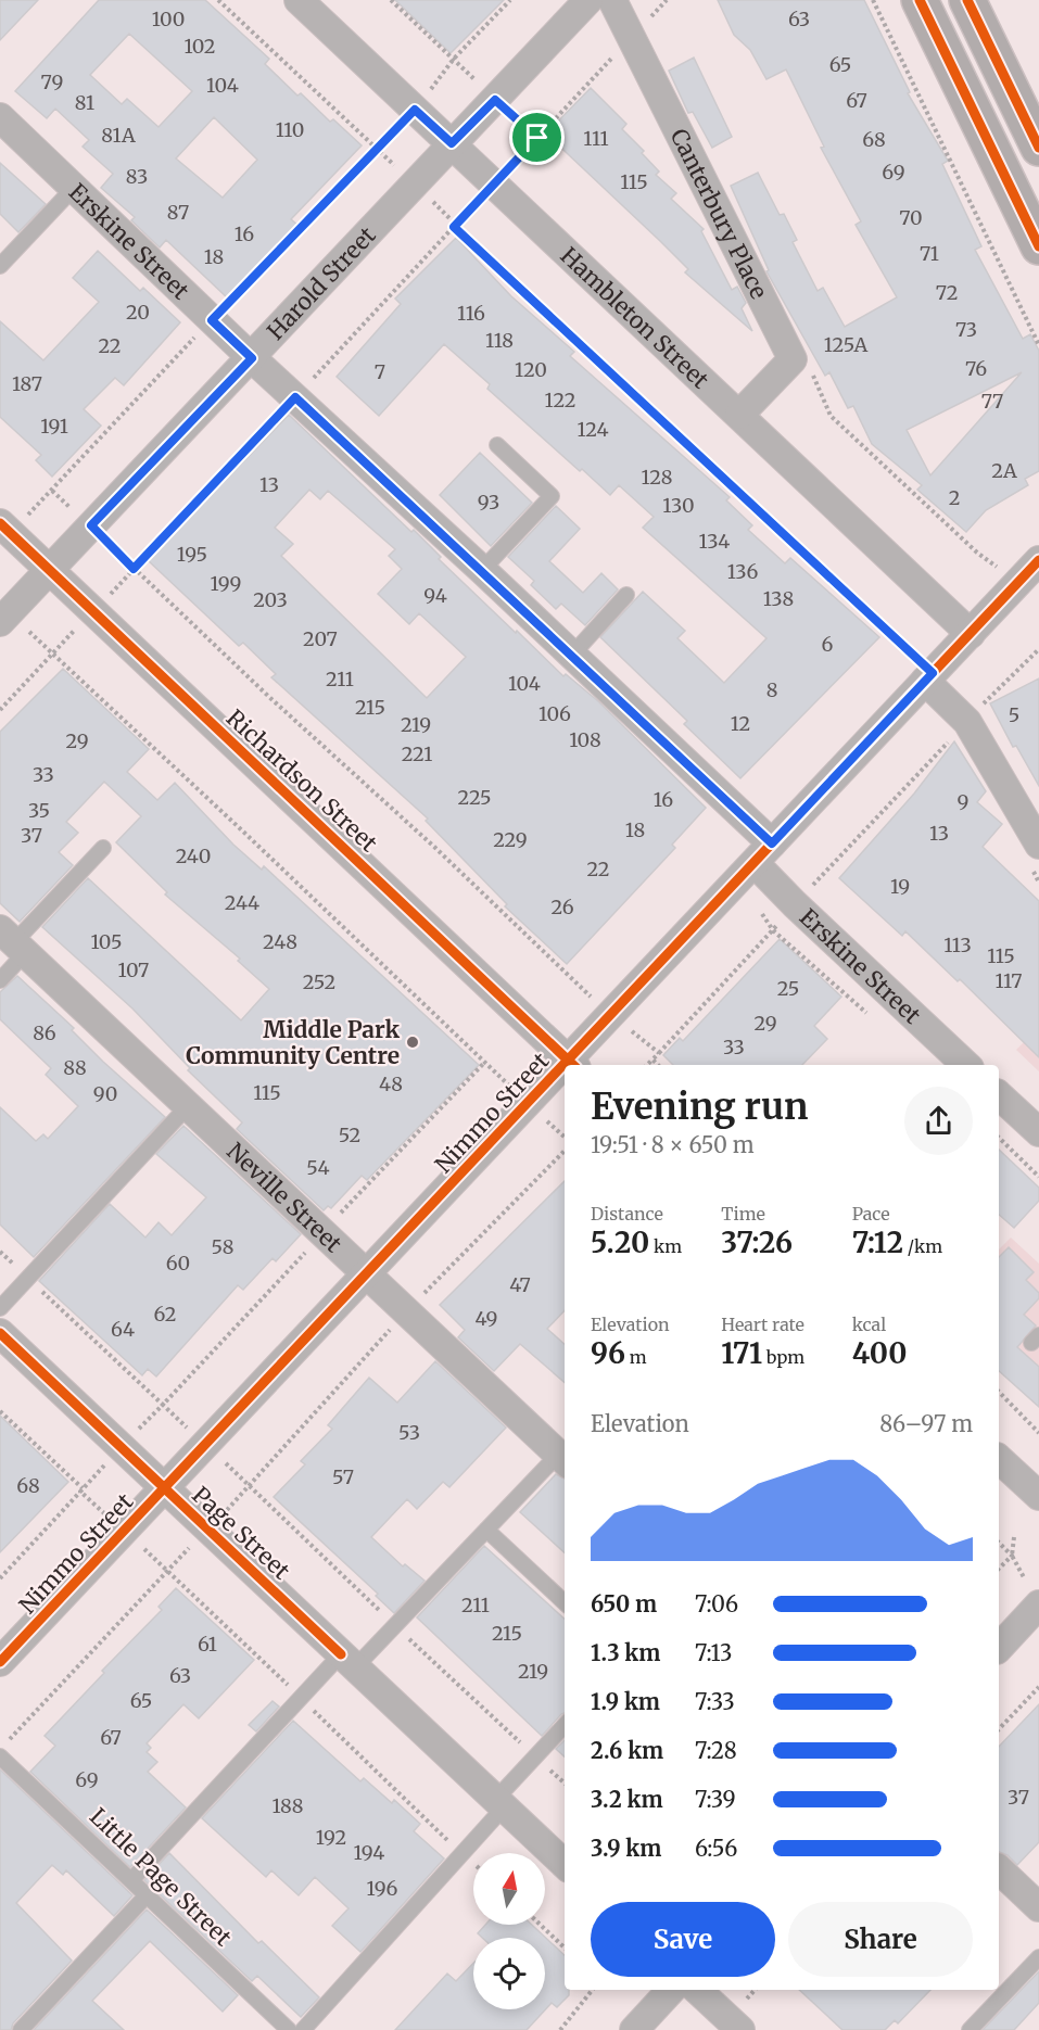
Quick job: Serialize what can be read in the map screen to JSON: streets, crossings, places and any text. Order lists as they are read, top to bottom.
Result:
{
  "streets": {
    "street": [
      "Canterbury Place",
      "Erskine Street",
      "Harold Street",
      "Hambleton Street",
      "Richardson Street",
      "Nimmo Street",
      "Neville Street",
      "Page Street"
    ],
    "lane": ["Little Page Street"]
  },
  "crossings": [
    ["Canterbury Place", "Hambleton Street"],
    ["Erskine Street", "Harold Street"],
    ["Erskine Street", "Nimmo Street"],
    ["Harold Street", "Hambleton Street"],
    ["Harold Street", "Richardson Street"],
    ["Hambleton Street", "Nimmo Street"],
    ["Richardson Street", "Nimmo Street"],
    ["Nimmo Street", "Neville Street"],
    ["Nimmo Street", "Page Street"]
  ],
  "places": ["Middle Park Community Centre"],
  "house_numbers": [
    "100",
    "63",
    "102",
    "65",
    "79",
    "104",
    "67",
    "81",
    "110",
    "81A",
    "111",
    "68",
    "69",
    "83",
    "115",
    "87",
    "70",
    "16",
    "71",
    "18",
    "72",
    "20",
    "116",
    "73",
    "118",
    "125A",
    "22",
    "76",
    "120",
    "7",
    "187",
    "122",
    "77",
    "191",
    "124",
    "2A",
    "128",
    "13",
    "2",
    "93",
    "130",
    "134",
    "195",
    "136",
    "199",
    "94",
    "138",
    "203",
    "207",
    "6",
    "211",
    "104",
    "8",
    "215",
    "106",
    "5",
    "12",
    "219",
    "108",
    "29",
    "221",
    "33",
    "225",
    "16",
    "9",
    "35",
    "18",
    "13",
    "37",
    "229",
    "240",
    "22",
    "19",
    "244",
    "26",
    "105",
    "248",
    "113",
    "115",
    "107",
    "117",
    "252",
    "25",
    "29",
    "86",
    "33",
    "88",
    "48",
    "115",
    "90",
    "52",
    "54",
    "58",
    "60",
    "47",
    "62",
    "49",
    "64",
    "53",
    "57",
    "68",
    "211",
    "215",
    "61",
    "219",
    "63",
    "65",
    "67",
    "69",
    "37",
    "188",
    "192",
    "194",
    "196"
  ],
  "north": "top",
  "page": {
    "heading": ["Evening run", "19:51 · 8 × 650 m"],
    "stats": [
      ["Distance", "5.20 km"],
      ["Time", "37:26"],
      ["Pace", "7:12 /km"],
      ["Elevation", "96 m"],
      ["Heart rate", "171 bpm"],
      ["kcal", "400"]
    ],
    "chart": ["Elevation", "86–97 m"],
    "list": [
      {
        "name": "650 m",
        "note": "7:06"
      },
      {
        "name": "1.3 km",
        "note": "7:13"
      },
      {
        "name": "1.9 km",
        "note": "7:33"
      },
      {
        "name": "2.6 km",
        "note": "7:28"
      },
      {
        "name": "3.2 km",
        "note": "7:39"
      },
      {
        "name": "3.9 km",
        "note": "6:56"
      }
    ],
    "buttons": ["Save", "Share"]
  }
}
